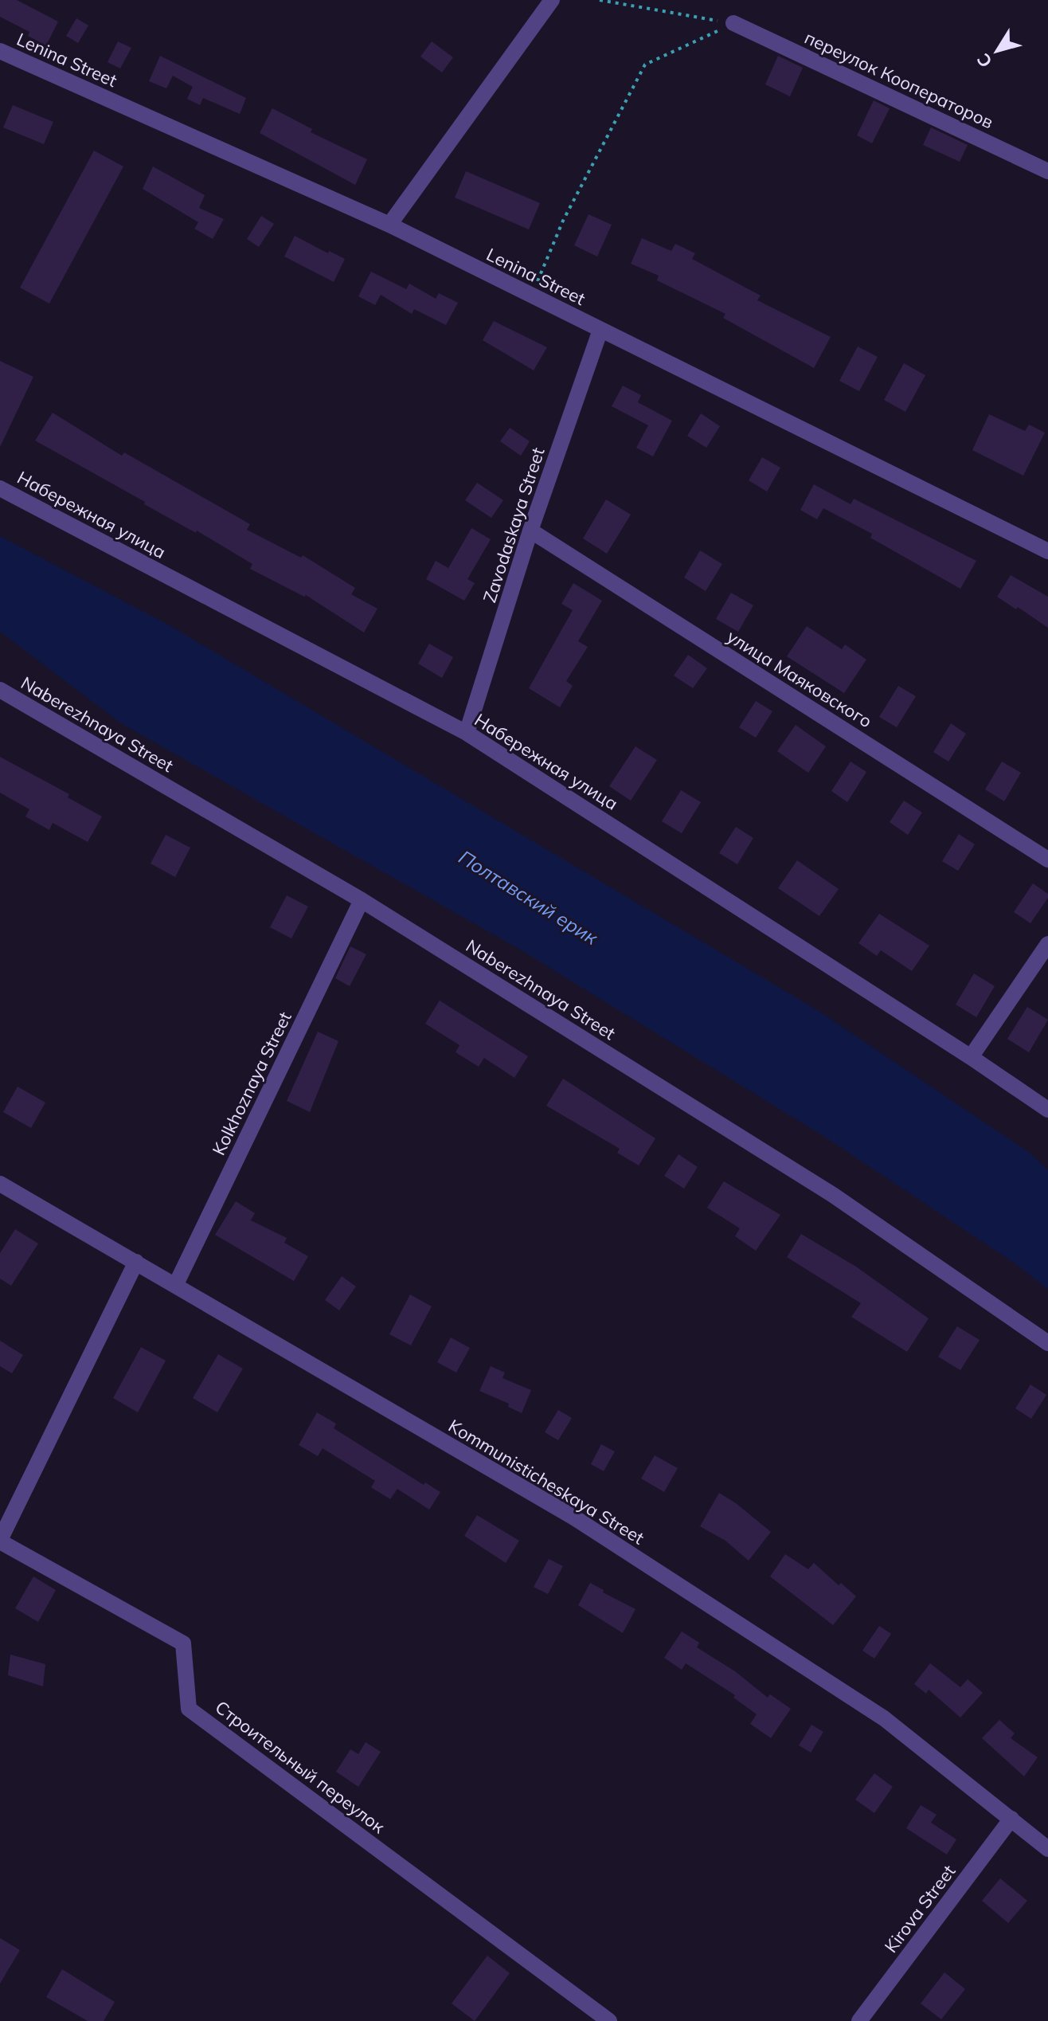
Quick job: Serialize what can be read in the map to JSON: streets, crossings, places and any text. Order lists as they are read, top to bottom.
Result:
{
  "streets": {
    "street": [
      "Lenina Street",
      "переулок Кооператоров",
      "Набережная улица",
      "Zavodaskaya Street",
      "улица Маяковского",
      "Naberezhnaya Street",
      "Kolkhoznaya Street",
      "Kommunisticheskaya Street",
      "Строительный переулок",
      "Kirova Street"
    ]
  },
  "crossings": [
    ["Lenina Street", "Zavodaskaya Street"],
    ["Набережная улица", "Zavodaskaya Street"],
    ["Zavodaskaya Street", "улица Маяковского"],
    ["Naberezhnaya Street", "Kolkhoznaya Street"],
    ["Kolkhoznaya Street", "Kommunisticheskaya Street"],
    ["Kommunisticheskaya Street", "Kirova Street"]
  ],
  "water": ["Полтавский ерик"],
  "north": "bottom left"
}
